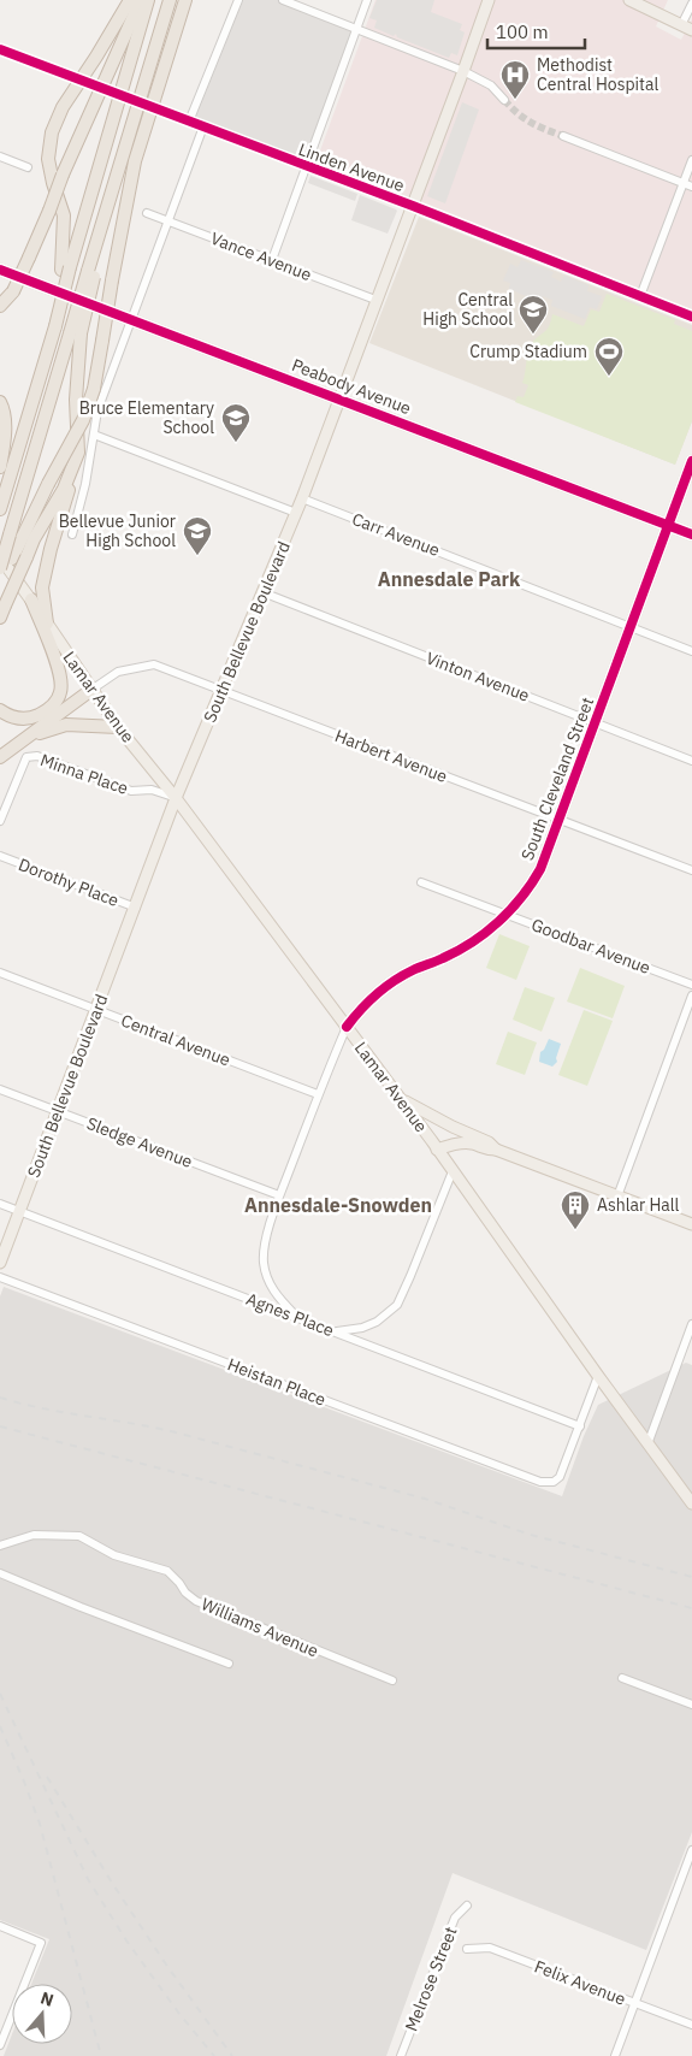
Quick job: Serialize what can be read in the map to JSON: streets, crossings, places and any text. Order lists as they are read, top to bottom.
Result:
{
  "streets": {
    "main road": [
      "Peabody Avenue",
      "South Bellevue Boulevard",
      "Lamar Avenue",
      "South Cleveland Street"
    ],
    "street": [
      "Linden Avenue",
      "Vance Avenue",
      "Carr Avenue",
      "Vinton Avenue",
      "Harbert Avenue",
      "Minna Place",
      "Dorothy Place",
      "Goodbar Avenue",
      "Central Avenue",
      "Sledge Avenue",
      "Agnes Place",
      "Heistan Place",
      "Williams Avenue",
      "Melrose Street",
      "Felix Avenue"
    ]
  },
  "crossings": [
    ["Linden Avenue", "South Bellevue Boulevard"],
    ["Vance Avenue", "South Bellevue Boulevard"],
    ["Peabody Avenue", "South Bellevue Boulevard"],
    ["Peabody Avenue", "South Cleveland Street"],
    ["Carr Avenue", "South Bellevue Boulevard"],
    ["Carr Avenue", "South Cleveland Street"],
    ["South Bellevue Boulevard", "Vinton Avenue"],
    ["South Bellevue Boulevard", "Lamar Avenue"],
    ["South Bellevue Boulevard", "Harbert Avenue"],
    ["South Bellevue Boulevard", "Minna Place"],
    ["South Bellevue Boulevard", "Dorothy Place"],
    ["South Bellevue Boulevard", "Central Avenue"],
    ["South Bellevue Boulevard", "Sledge Avenue"],
    ["South Bellevue Boulevard", "Agnes Place"],
    ["Vinton Avenue", "South Cleveland Street"],
    ["Lamar Avenue", "Harbert Avenue"],
    ["Lamar Avenue", "Minna Place"],
    ["Lamar Avenue", "South Cleveland Street"],
    ["Harbert Avenue", "South Cleveland Street"],
    ["South Cleveland Street", "Goodbar Avenue"],
    ["Agnes Place", "Heistan Place"]
  ],
  "districts": ["Annesdale Park", "Annesdale-Snowden"],
  "places": {
    "hospital": ["Methodist Central Hospital"],
    "school or university": ["Central High School", "Bruce Elementary School", "Bellevue Junior High School"],
    "sports": ["Crump Stadium"],
    "building": ["Ashlar Hall"]
  },
  "scale_bar": "100 m",
  "north": "top"
}
